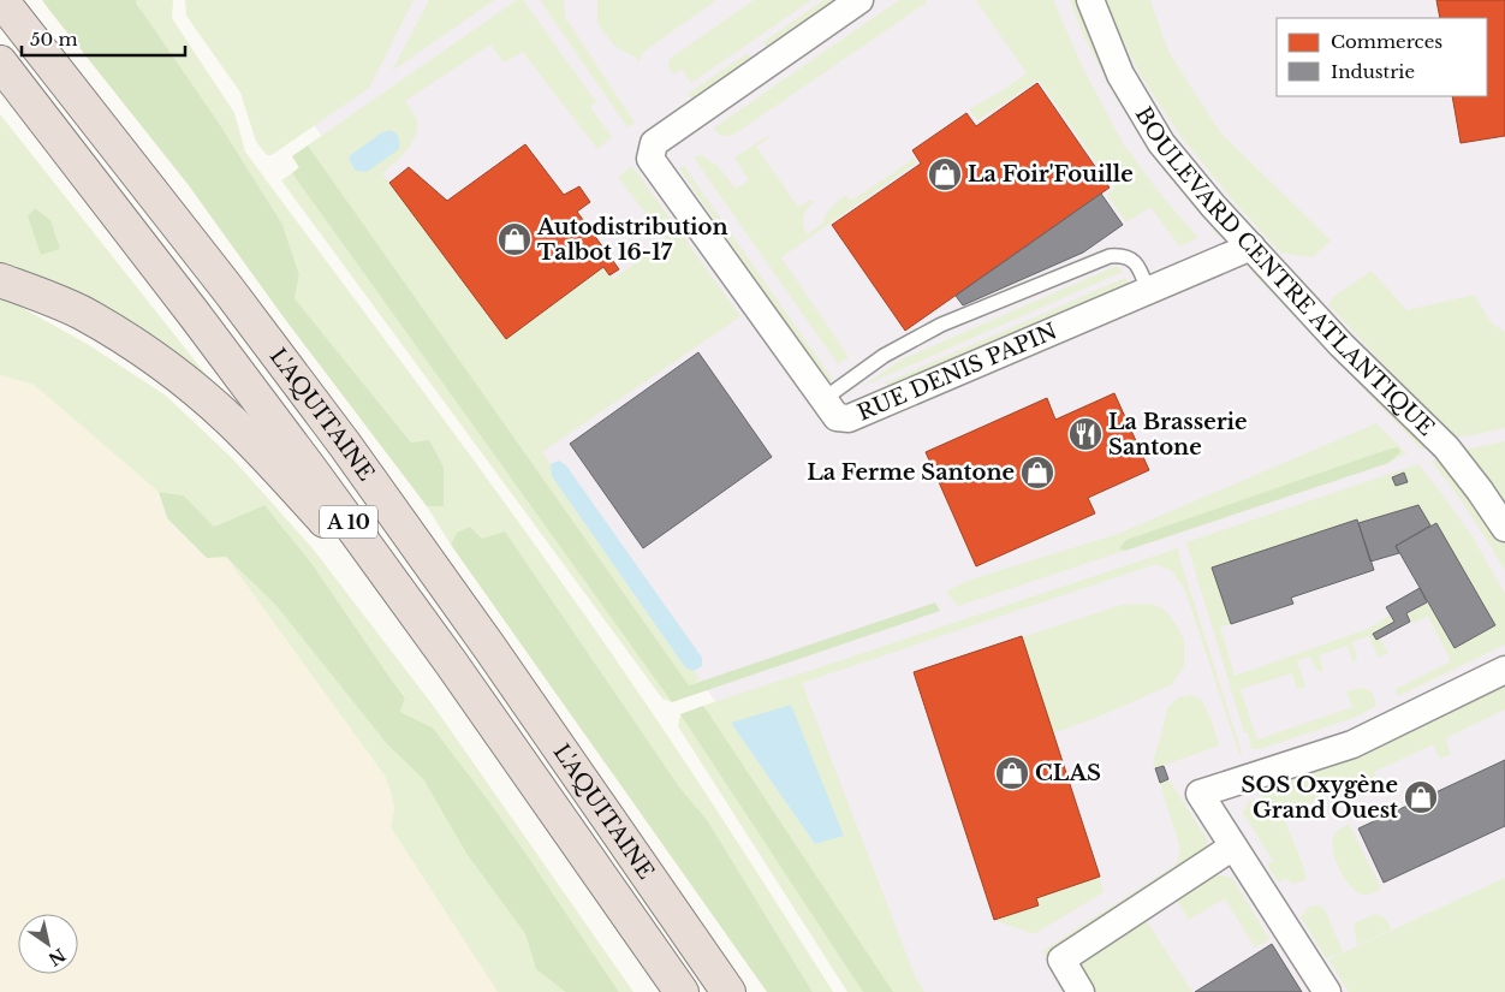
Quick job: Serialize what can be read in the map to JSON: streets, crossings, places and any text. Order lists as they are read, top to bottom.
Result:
{
  "streets": {
    "highway": ["L'AQUITAINE", "A 10"],
    "street": ["BOULEVARD CENTRE ATLANTIQUE", "RUE DENIS PAPIN"]
  },
  "crossings": [
    ["BOULEVARD CENTRE ATLANTIQUE", "RUE DENIS PAPIN"]
  ],
  "places": {
    "shop": [
      "La Foir'Fouille",
      "Autodistribution Talbot 16-17",
      "La Ferme Santone",
      "CLAS",
      "SOS Oxygène Grand Ouest"
    ],
    "restaurant": ["La Brasserie Santone"]
  },
  "legend": ["Commerces", "Industrie"],
  "scale_bar": "50 m",
  "north": "bottom right"
}
